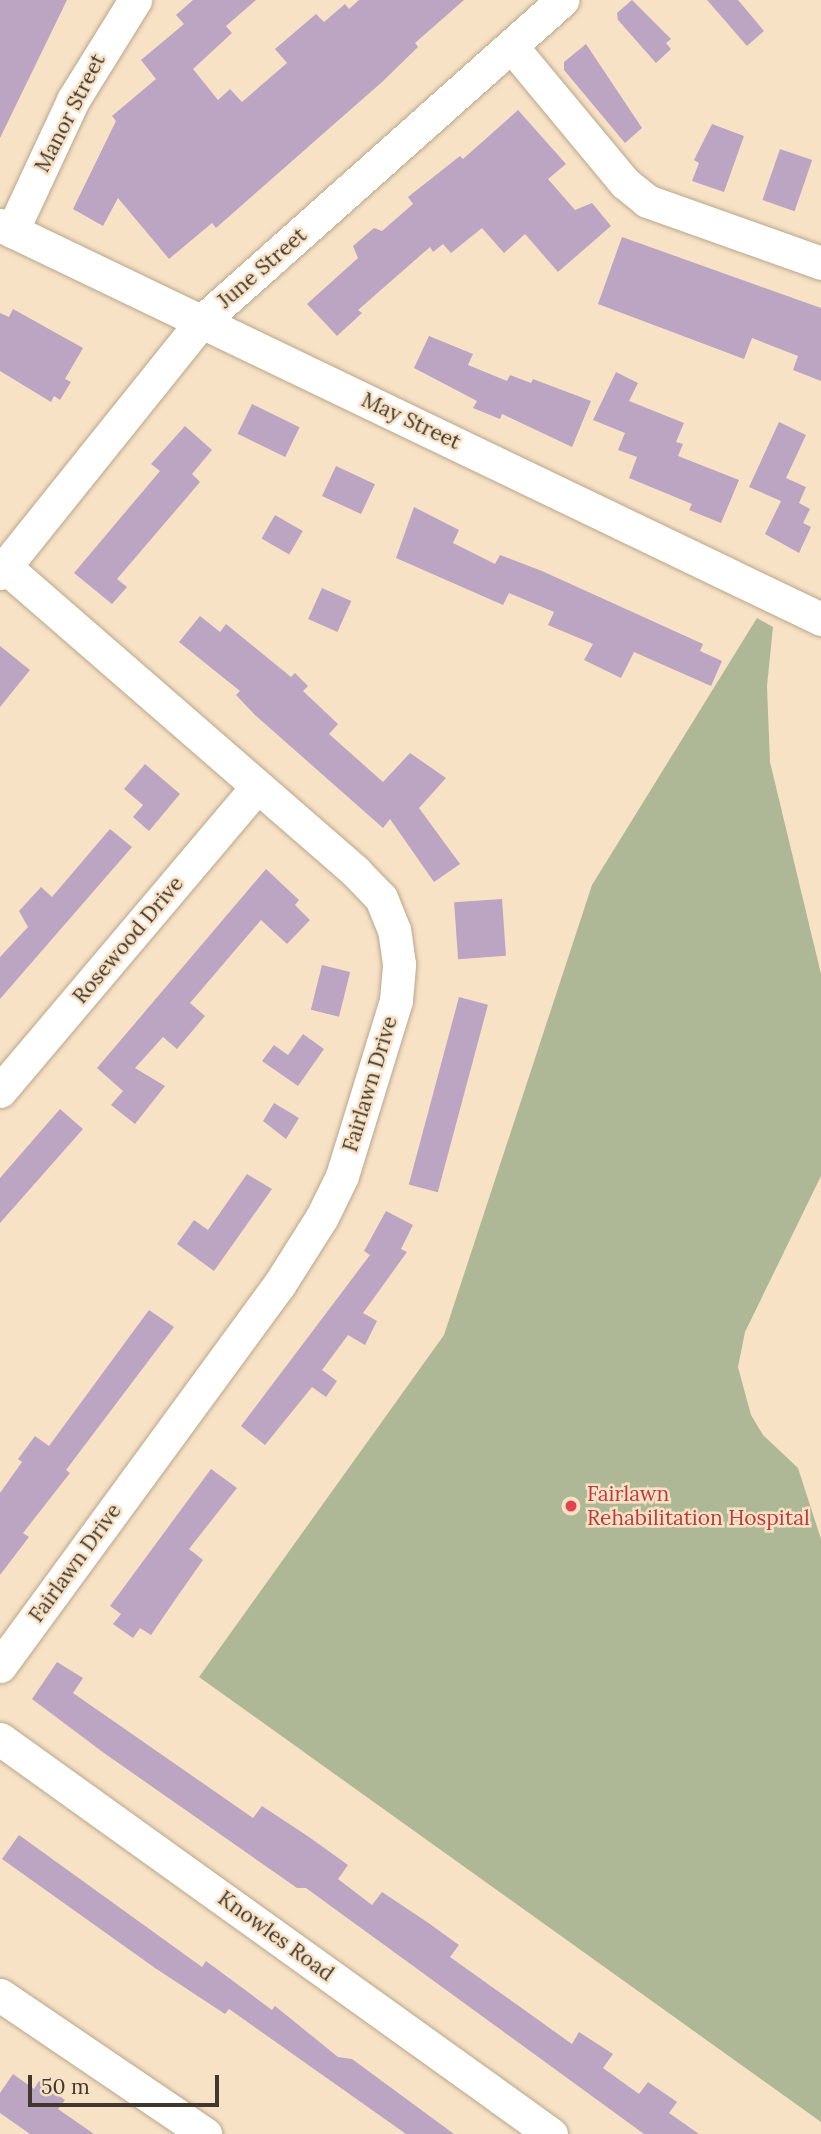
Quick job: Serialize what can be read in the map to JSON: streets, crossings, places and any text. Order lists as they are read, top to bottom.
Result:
{
  "streets": {
    "street": [
      "Manor Street",
      "June Street",
      "May Street",
      "Rosewood Drive",
      "Fairlawn Drive",
      "Knowles Road"
    ]
  },
  "crossings": [
    ["Manor Street", "May Street"],
    ["June Street", "May Street"],
    ["June Street", "Fairlawn Drive"],
    ["Rosewood Drive", "Fairlawn Drive"]
  ],
  "places": ["Fairlawn Rehabilitation Hospital"],
  "scale_bar": "50 m"
}
